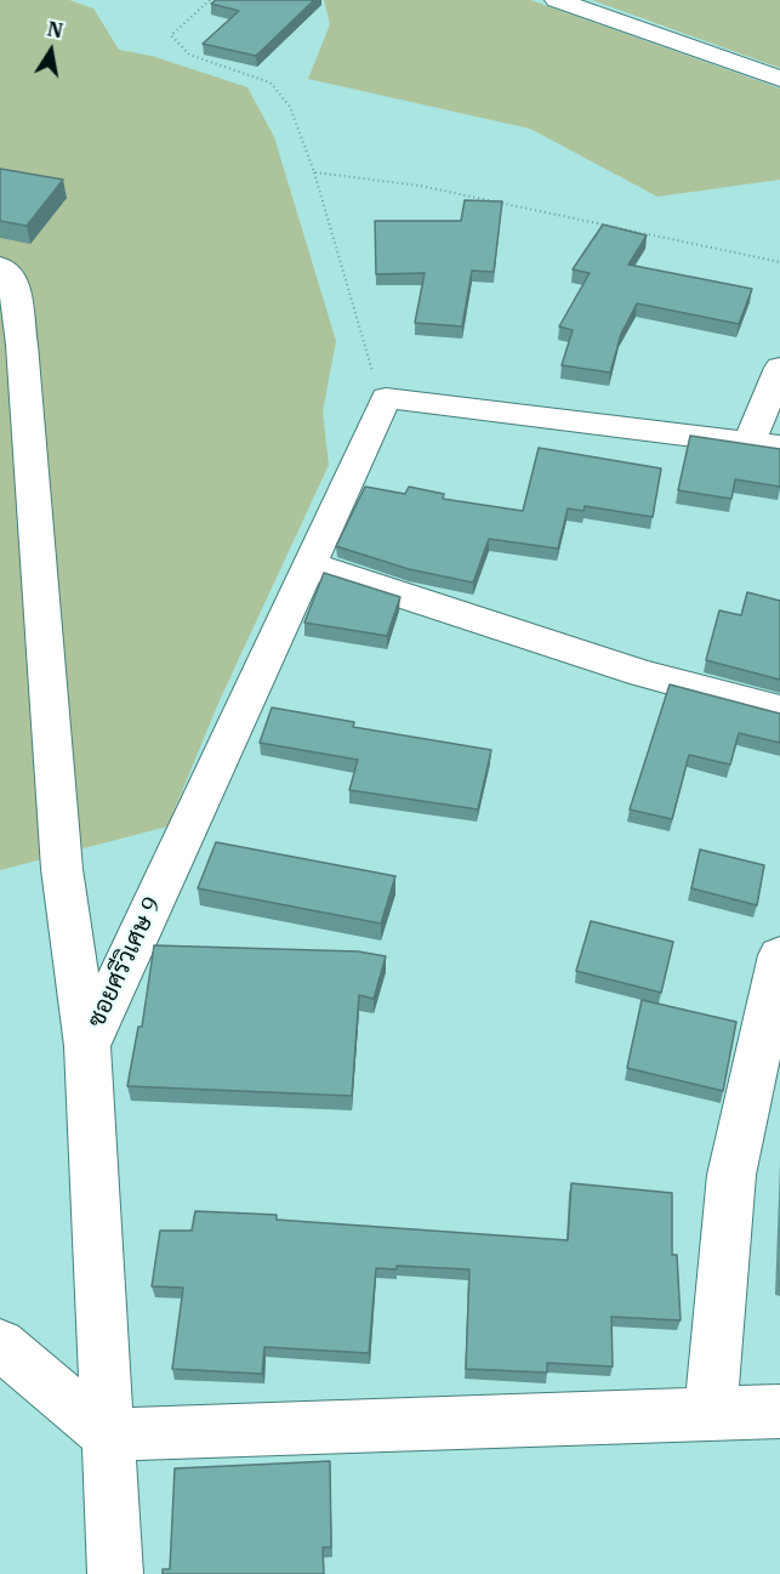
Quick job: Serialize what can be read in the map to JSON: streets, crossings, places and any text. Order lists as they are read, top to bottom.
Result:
{
  "streets": {
    "street": ["ซอยศรีวิเศษ 9"]
  },
  "north": "top"
}
